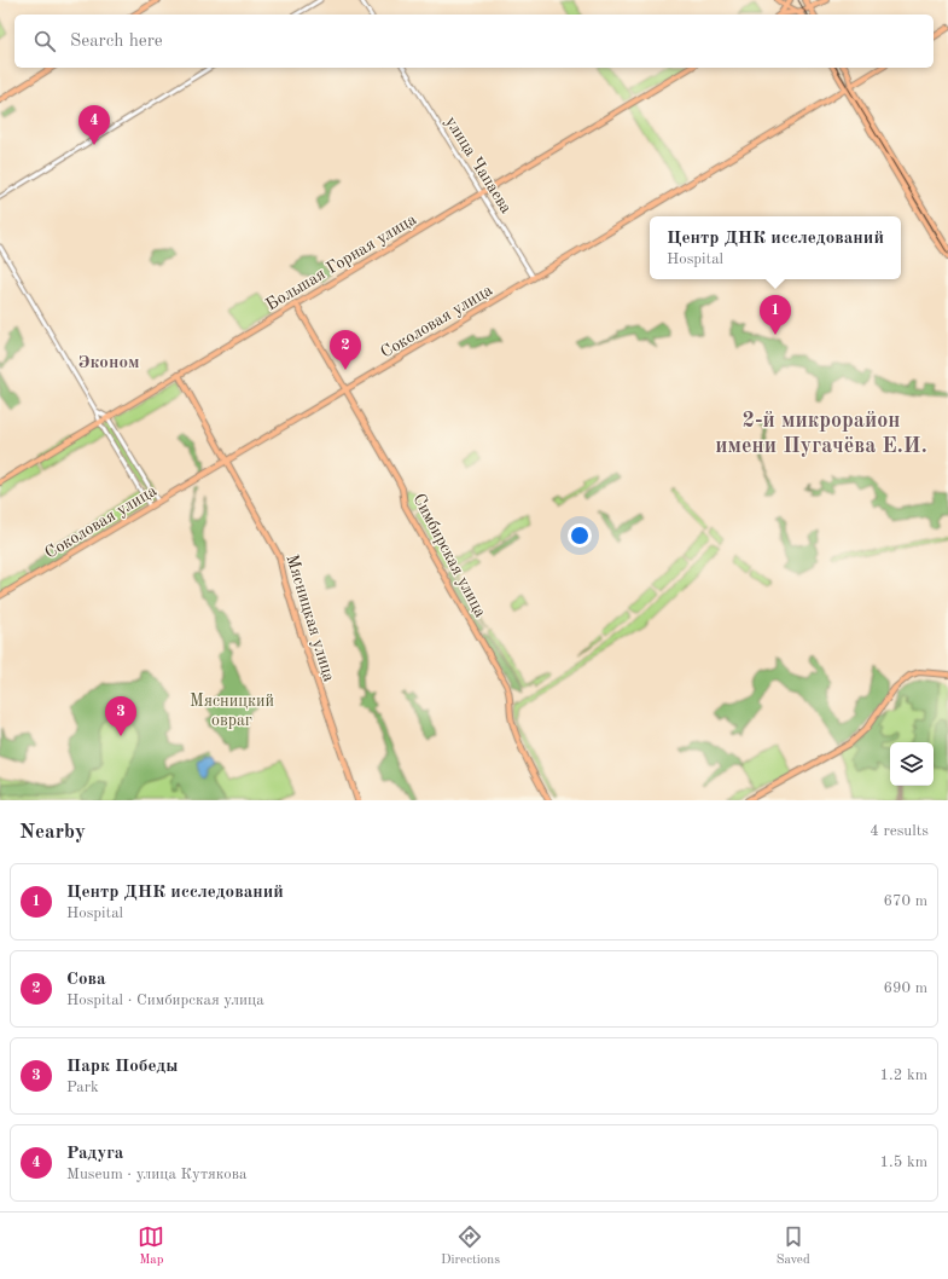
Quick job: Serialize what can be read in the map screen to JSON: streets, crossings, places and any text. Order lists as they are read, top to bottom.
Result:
{
  "streets": {
    "main road": [
      "Большая Горная улица",
      "Соколовая улица",
      "Симбирская улица",
      "Мясницкая улица"
    ],
    "street": ["улица Чапаева"]
  },
  "crossings": [
    ["улица Чапаева", "Большая Горная улица"],
    ["улица Чапаева", "Соколовая улица"],
    ["Большая Горная улица", "Симбирская улица"],
    ["Большая Горная улица", "Мясницкая улица"],
    ["Соколовая улица", "Симбирская улица"],
    ["Соколовая улица", "Мясницкая улица"]
  ],
  "districts": ["Эконом", "2-й микрорайон имени Пугачёва Е.И."],
  "parks": ["Мясницкий овраг"],
  "page": {
    "search": "Search here",
    "pins": [
      "4",
      "1",
      "2",
      "3"
    ],
    "popup": ["Центр ДНК исследований", "Hospital"],
    "heading": ["Nearby", "4 results"],
    "list": [
      {
        "mark": "1",
        "name": "Центр ДНК исследований",
        "note": "Hospital",
        "value": "670 m"
      },
      {
        "mark": "2",
        "name": "Сова",
        "note": "Hospital · Симбирская улица",
        "value": "690 m"
      },
      {
        "mark": "3",
        "name": "Парк Победы",
        "note": "Park",
        "value": "1.2 km"
      },
      {
        "mark": "4",
        "name": "Радуга",
        "note": "Museum · улица Кутякова",
        "value": "1.5 km"
      }
    ],
    "nav": ["Map", "Directions", "Saved"]
  }
}
